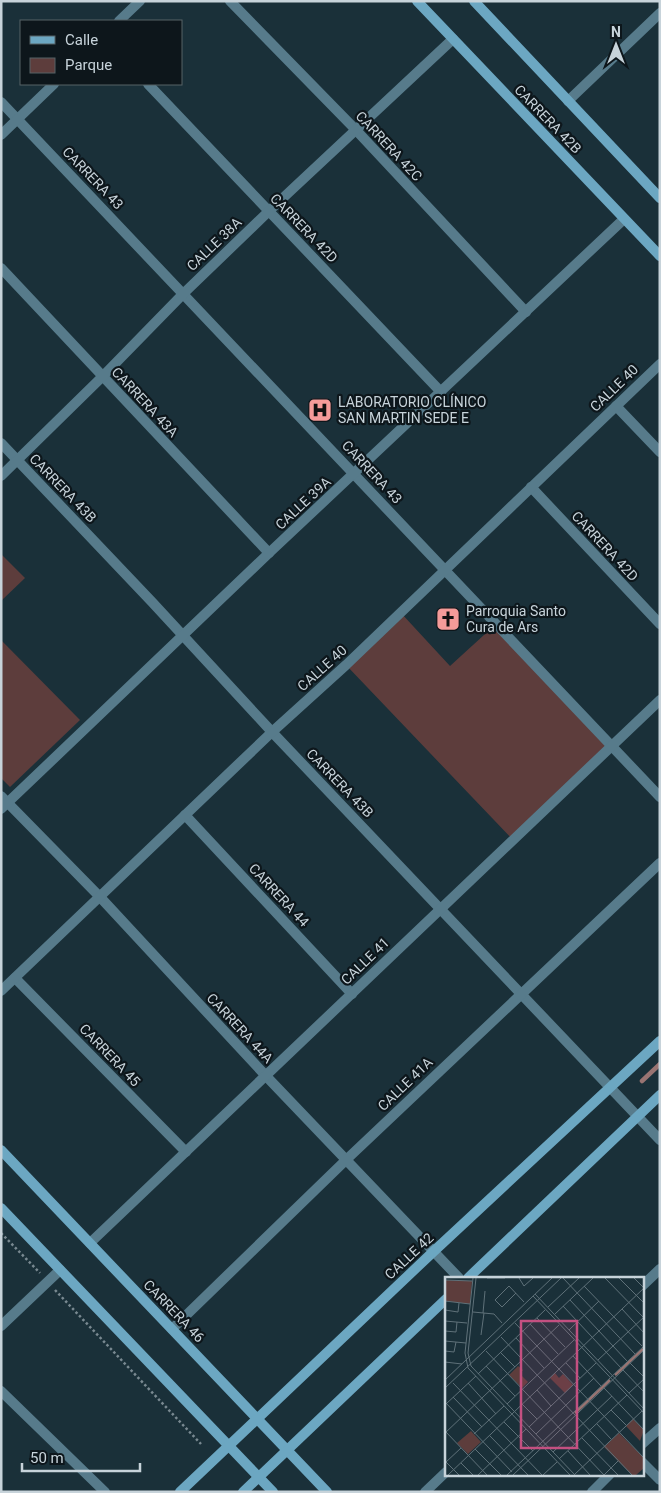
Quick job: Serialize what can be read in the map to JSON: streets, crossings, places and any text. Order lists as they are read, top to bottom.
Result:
{
  "streets": {
    "street": [
      "CARRERA 42B",
      "CARRERA 42C",
      "CARRERA 43",
      "CARRERA 42D",
      "CALLE 38A",
      "CALLE 40",
      "CARRERA 43A",
      "CARRERA 43B",
      "CALLE 39A",
      "CARRERA 44",
      "CALLE 41",
      "CARRERA 44A",
      "CARRERA 45",
      "CALLE 41A",
      "CALLE 42",
      "CARRERA 46"
    ]
  },
  "crossings": [
    ["CARRERA 42B", "CALLE 38A"],
    ["CARRERA 42B", "CALLE 39A"],
    ["CARRERA 42C", "CALLE 38A"],
    ["CARRERA 42C", "CALLE 39A"],
    ["CARRERA 43", "CALLE 38A"],
    ["CARRERA 43", "CALLE 40"],
    ["CARRERA 43", "CALLE 39A"],
    ["CARRERA 43", "CALLE 41"],
    ["CARRERA 42D", "CALLE 38A"],
    ["CARRERA 42D", "CALLE 40"],
    ["CARRERA 42D", "CALLE 39A"],
    ["CALLE 38A", "CARRERA 43A"],
    ["CALLE 38A", "CARRERA 43B"],
    ["CALLE 40", "CARRERA 43B"],
    ["CALLE 40", "CARRERA 44"],
    ["CALLE 40", "CARRERA 44A"],
    ["CALLE 40", "CARRERA 45"],
    ["CARRERA 43A", "CALLE 39A"],
    ["CARRERA 43B", "CALLE 39A"],
    ["CARRERA 43B", "CALLE 41"],
    ["CARRERA 43B", "CALLE 41A"],
    ["CARRERA 43B", "CALLE 42"],
    ["CALLE 39A", "CARRERA 44A"],
    ["CARRERA 44", "CALLE 41"],
    ["CALLE 41", "CARRERA 44A"],
    ["CALLE 41", "CARRERA 45"],
    ["CALLE 41", "CARRERA 46"],
    ["CARRERA 44A", "CALLE 41A"],
    ["CARRERA 44A", "CALLE 42"],
    ["CALLE 41A", "CARRERA 46"],
    ["CALLE 42", "CARRERA 46"]
  ],
  "places": {
    "hospital": ["LABORATORIO CLÍNICO SAN MARTIN SEDE E"],
    "church": ["Parroquia Santo Cura de Ars"]
  },
  "legend": ["Calle", "Parque"],
  "scale_bar": "50 m",
  "north": "top"
}
